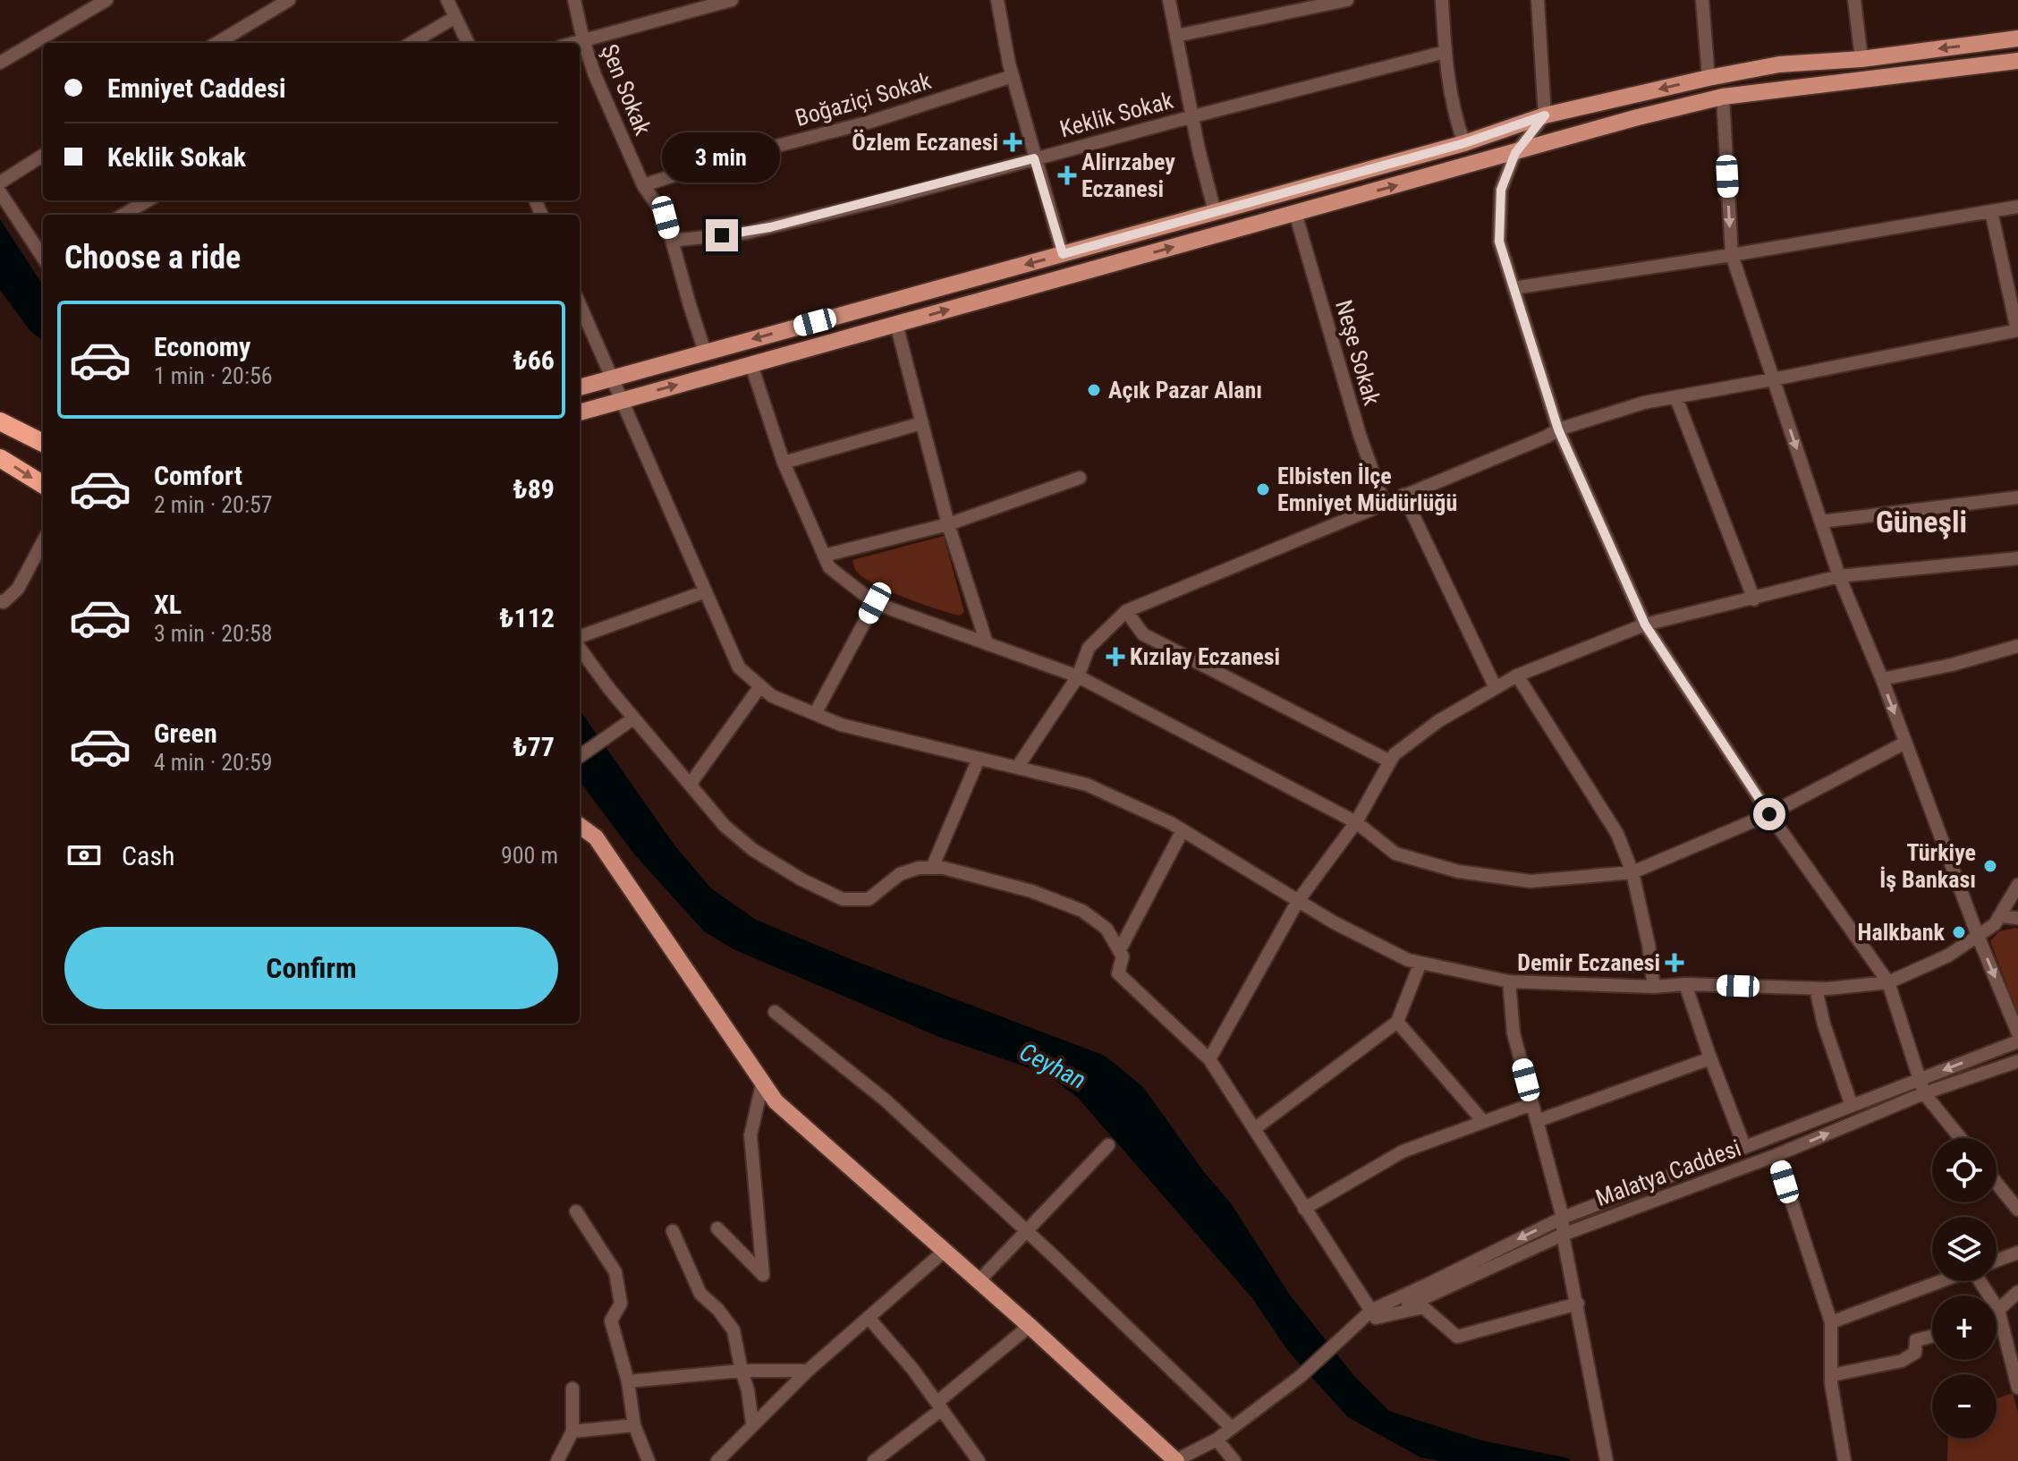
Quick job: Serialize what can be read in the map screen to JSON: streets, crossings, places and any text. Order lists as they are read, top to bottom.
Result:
{
  "streets": {
    "street": [
      "Şen Sokak",
      "Boğaziçi Sokak",
      "Keklik Sokak",
      "Neşe Sokak",
      "Malatya Caddesi"
    ]
  },
  "crossings": [
    ["Şen Sokak", "Boğaziçi Sokak"],
    ["Şen Sokak", "Keklik Sokak"]
  ],
  "districts": ["Güneşli"],
  "water": ["Ceyhan"],
  "places": {
    "health": [
      "Özlem Eczanesi",
      "Alirızabey Eczanesi",
      "Kızılay Eczanesi",
      "Demir Eczanesi"
    ],
    "other": [
      "Açık Pazar Alanı",
      "Elbisten İlçe Emniyet Müdürlüğü",
      "Türkiye İş Bankası",
      "Halkbank"
    ]
  },
  "page": {
    "banner": ["Emniyet Caddesi", "Keklik Sokak"],
    "bubble": "3 min",
    "heading": "Choose a ride",
    "list": [
      {
        "name": "Economy",
        "note": "1 min · 20:56",
        "value": "₺66"
      },
      {
        "name": "Comfort",
        "note": "2 min · 20:57",
        "value": "₺89"
      },
      {
        "name": "XL",
        "note": "3 min · 20:58",
        "value": "₺112"
      },
      {
        "name": "Green",
        "note": "4 min · 20:59",
        "value": "₺77"
      }
    ],
    "pay": ["Cash", "900 m"],
    "buttons": "Confirm",
    "map_buttons": ["+", "−"]
  }
}
